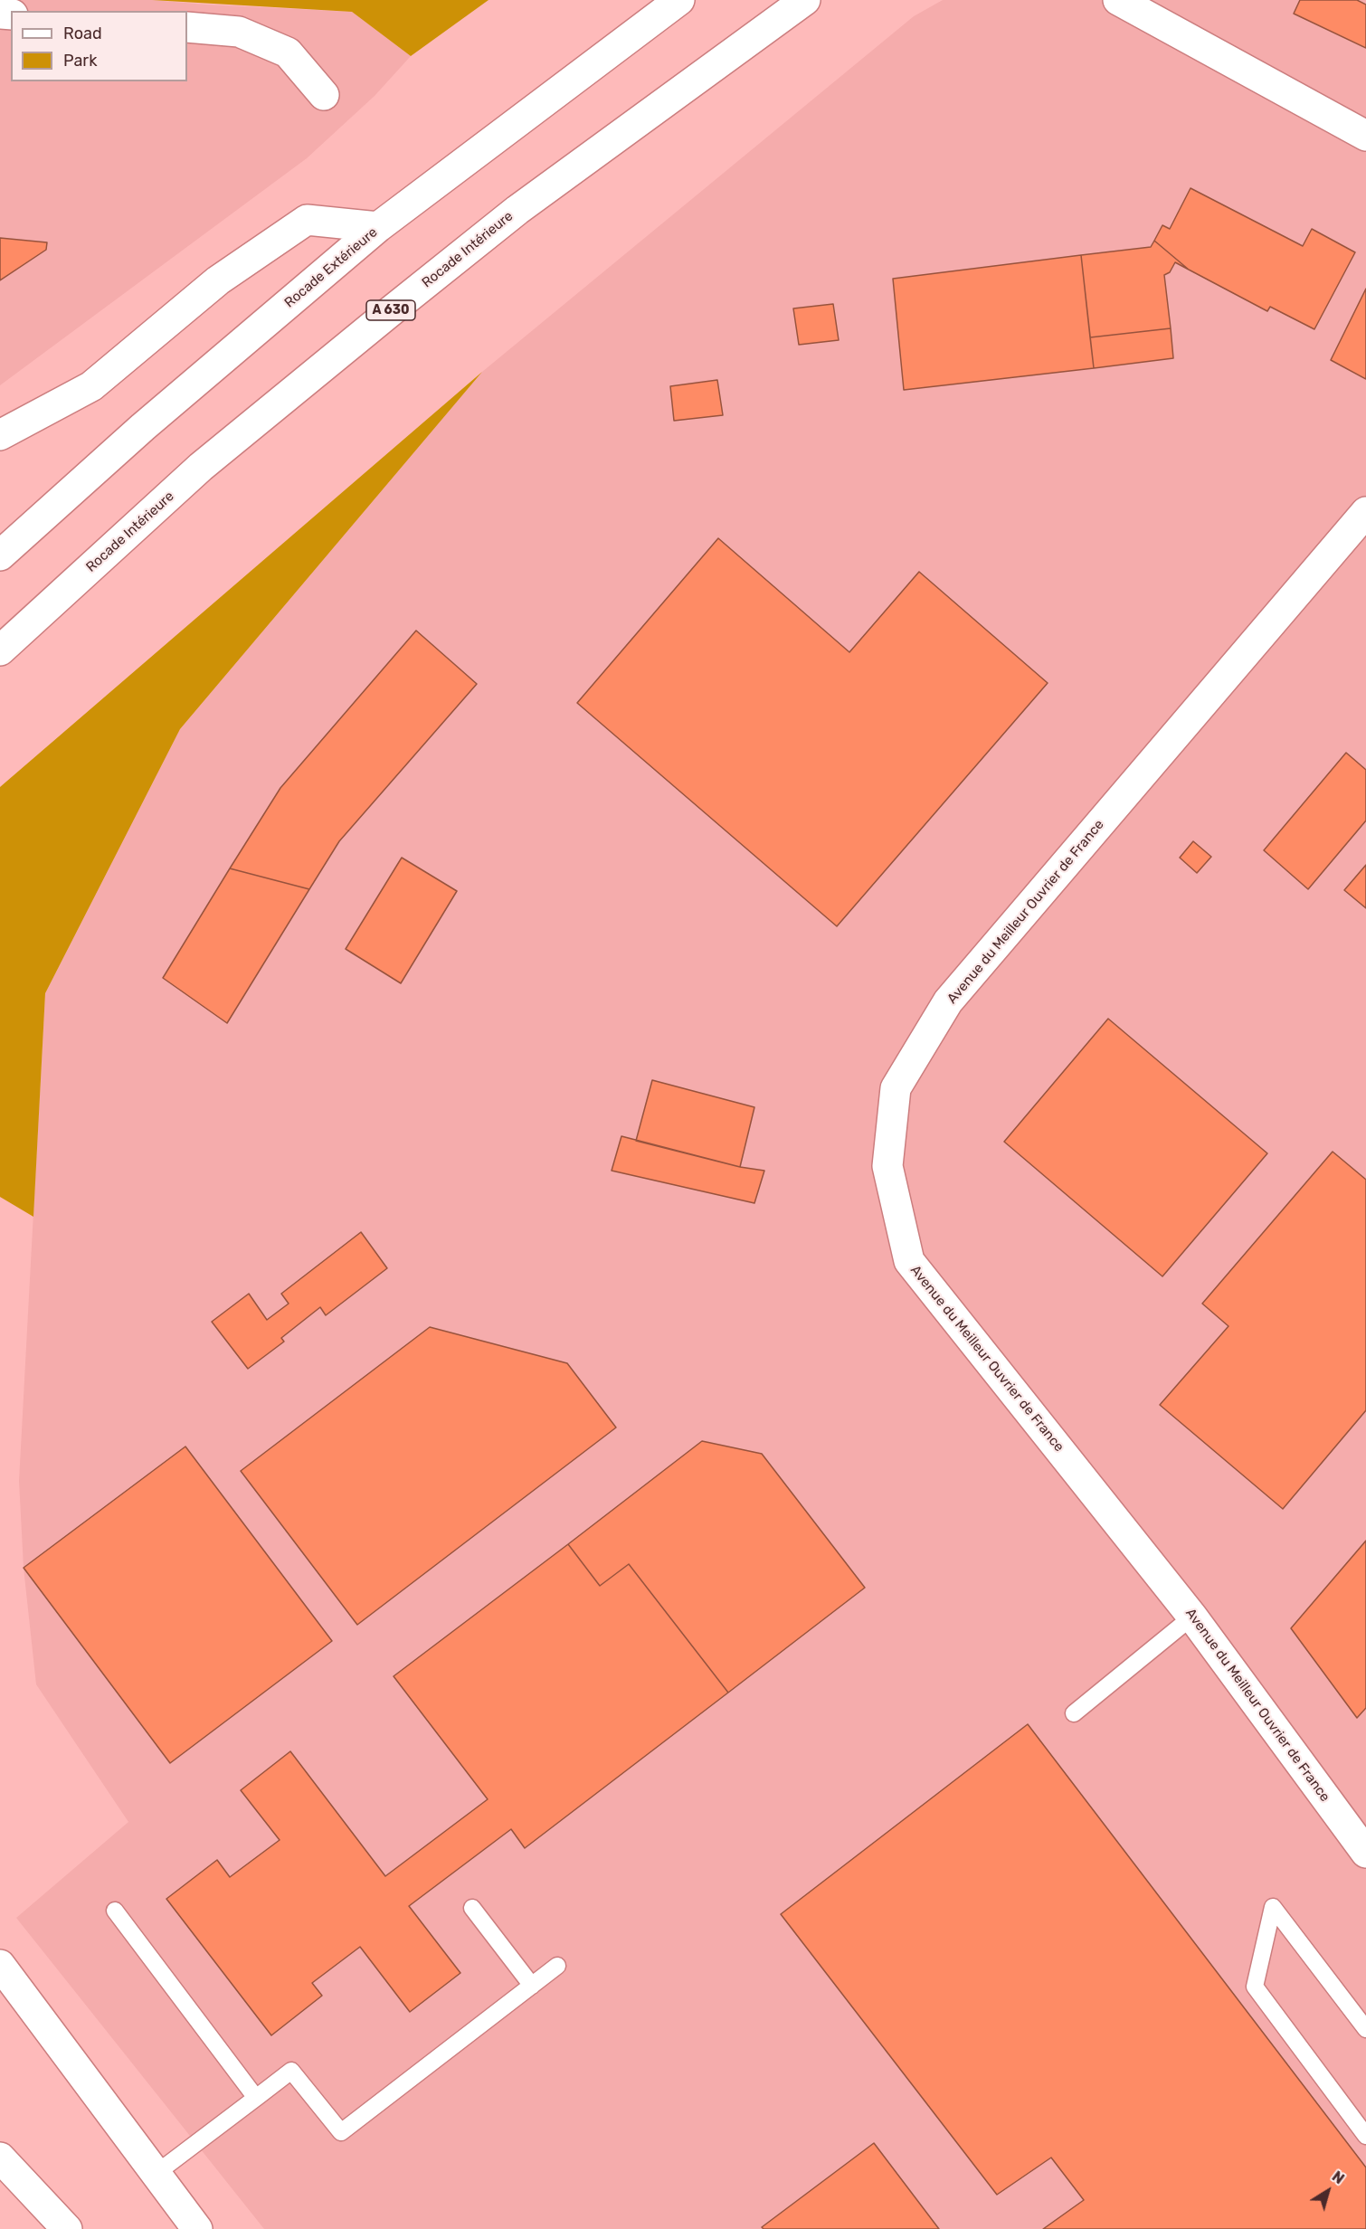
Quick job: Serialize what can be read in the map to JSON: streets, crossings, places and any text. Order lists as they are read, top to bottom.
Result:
{
  "streets": {
    "main road": [
      "Rocade Intérieure",
      "Rocade Extérieure",
      "A 630",
      "Avenue du Meilleur Ouvrier de France"
    ]
  },
  "legend": ["Road", "Park"],
  "north": "top right"
}
